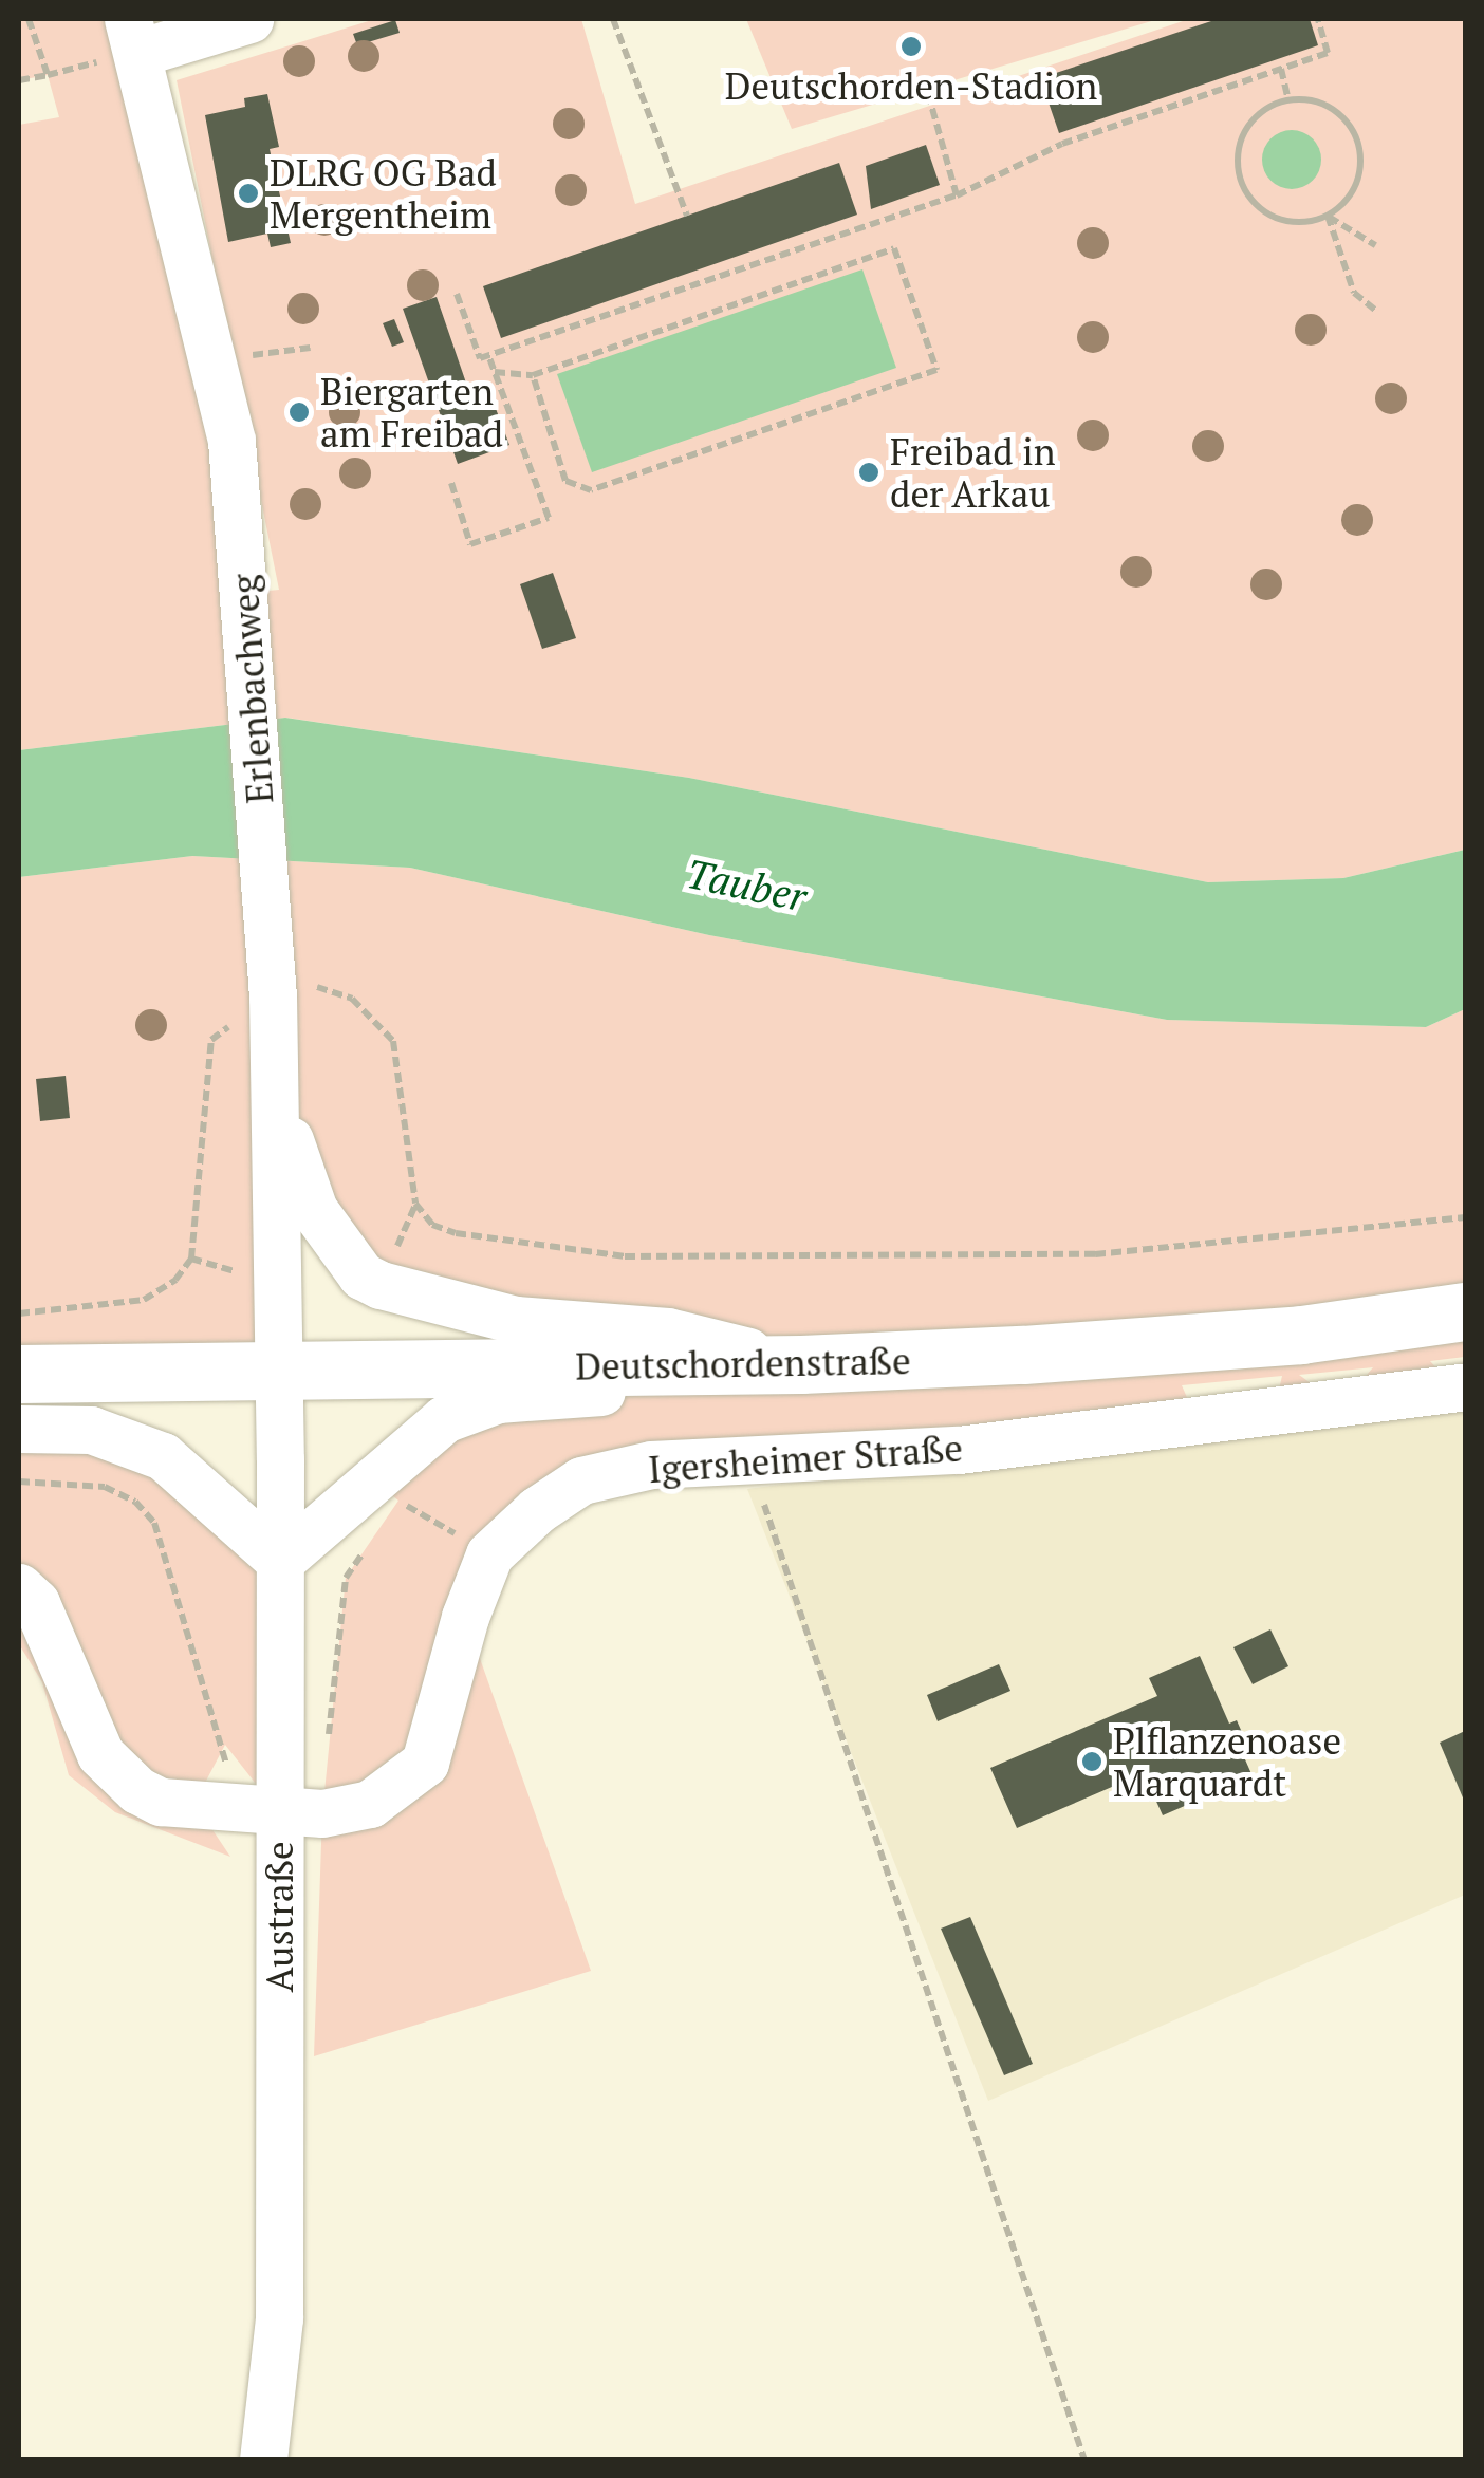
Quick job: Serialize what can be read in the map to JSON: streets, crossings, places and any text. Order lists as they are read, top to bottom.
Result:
{
  "streets": {
    "street": [
      "Erlenbachweg",
      "Deutschordenstraße",
      "Igersheimer Straße",
      "Austraße"
    ]
  },
  "crossings": [
    ["Erlenbachweg", "Deutschordenstraße"],
    ["Erlenbachweg", "Austraße"],
    ["Deutschordenstraße", "Austraße"],
    ["Igersheimer Straße", "Austraße"]
  ],
  "water": ["Tauber"],
  "places": [
    "Deutschorden-Stadion",
    "DLRG OG Bad Mergentheim",
    "Biergarten am Freibad",
    "Freibad in der Arkau",
    "Plflanzenoase Marquardt"
  ]
}
